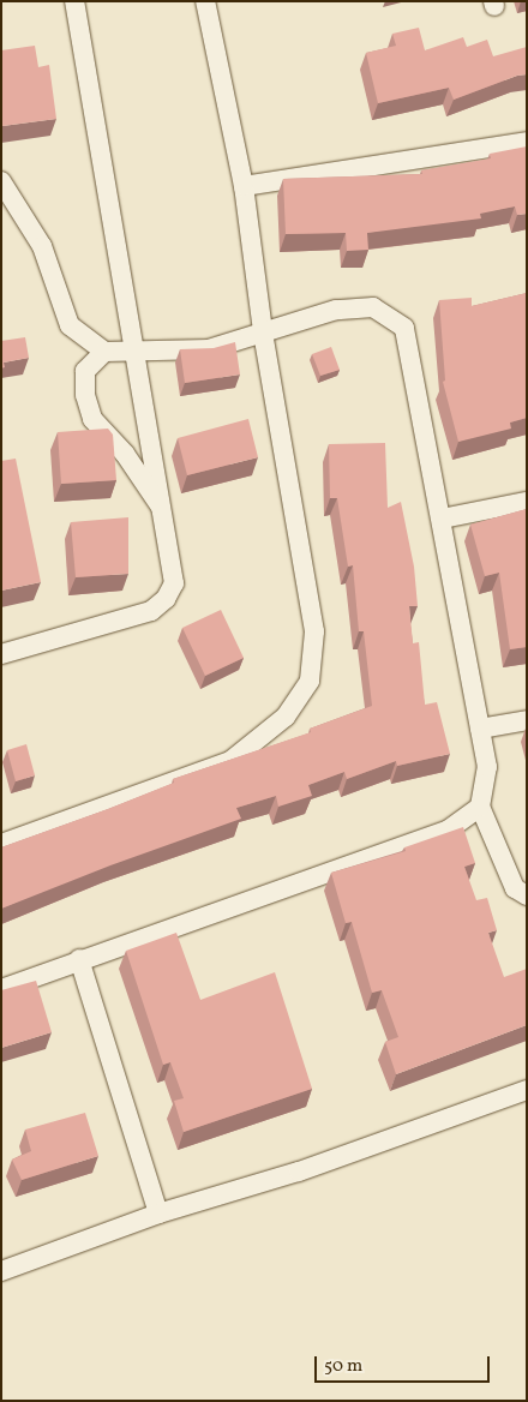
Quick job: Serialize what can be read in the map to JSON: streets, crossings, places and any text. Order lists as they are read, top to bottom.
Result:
{
  "scale_bar": "50 m"
}
